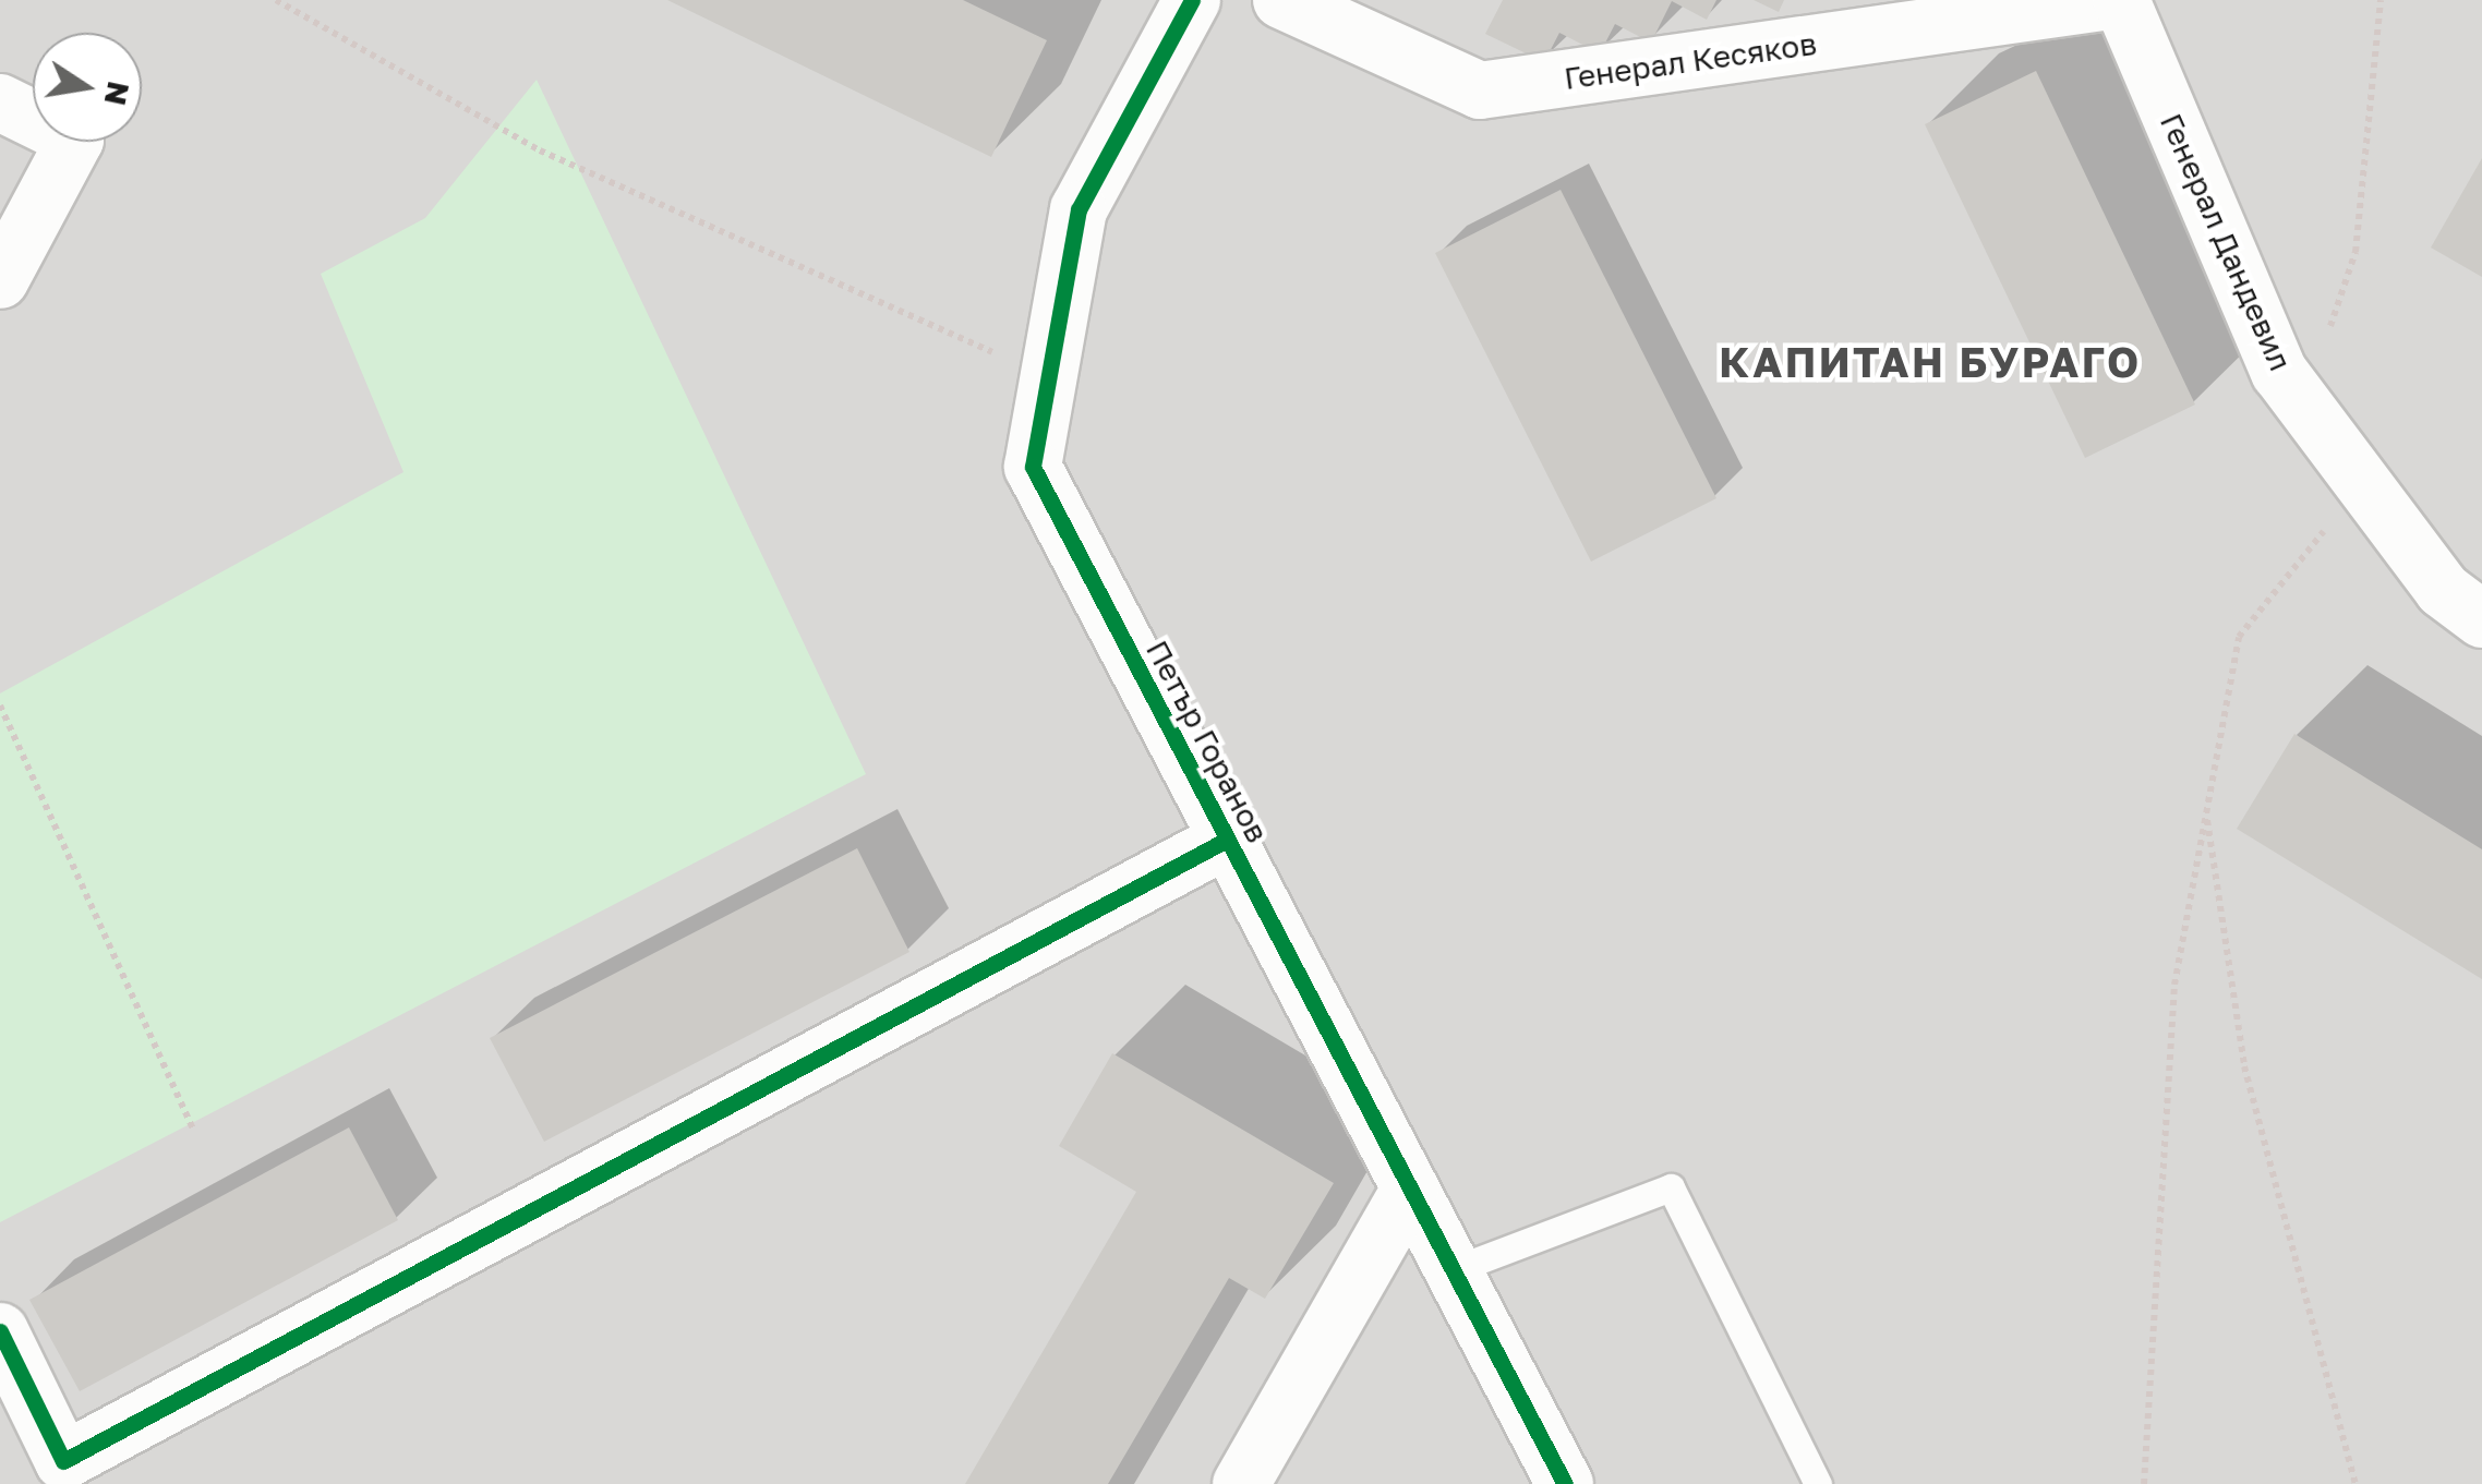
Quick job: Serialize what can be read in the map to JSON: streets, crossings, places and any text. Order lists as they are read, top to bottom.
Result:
{
  "streets": {
    "street": ["Генерал Кесяков", "Генерал Дандевил", "Петър Горанов"]
  },
  "crossings": [
    ["Генерал Кесяков", "Генерал Дандевил"]
  ],
  "districts": ["КАПИТАН БУРАГО"],
  "north": "right"
}
